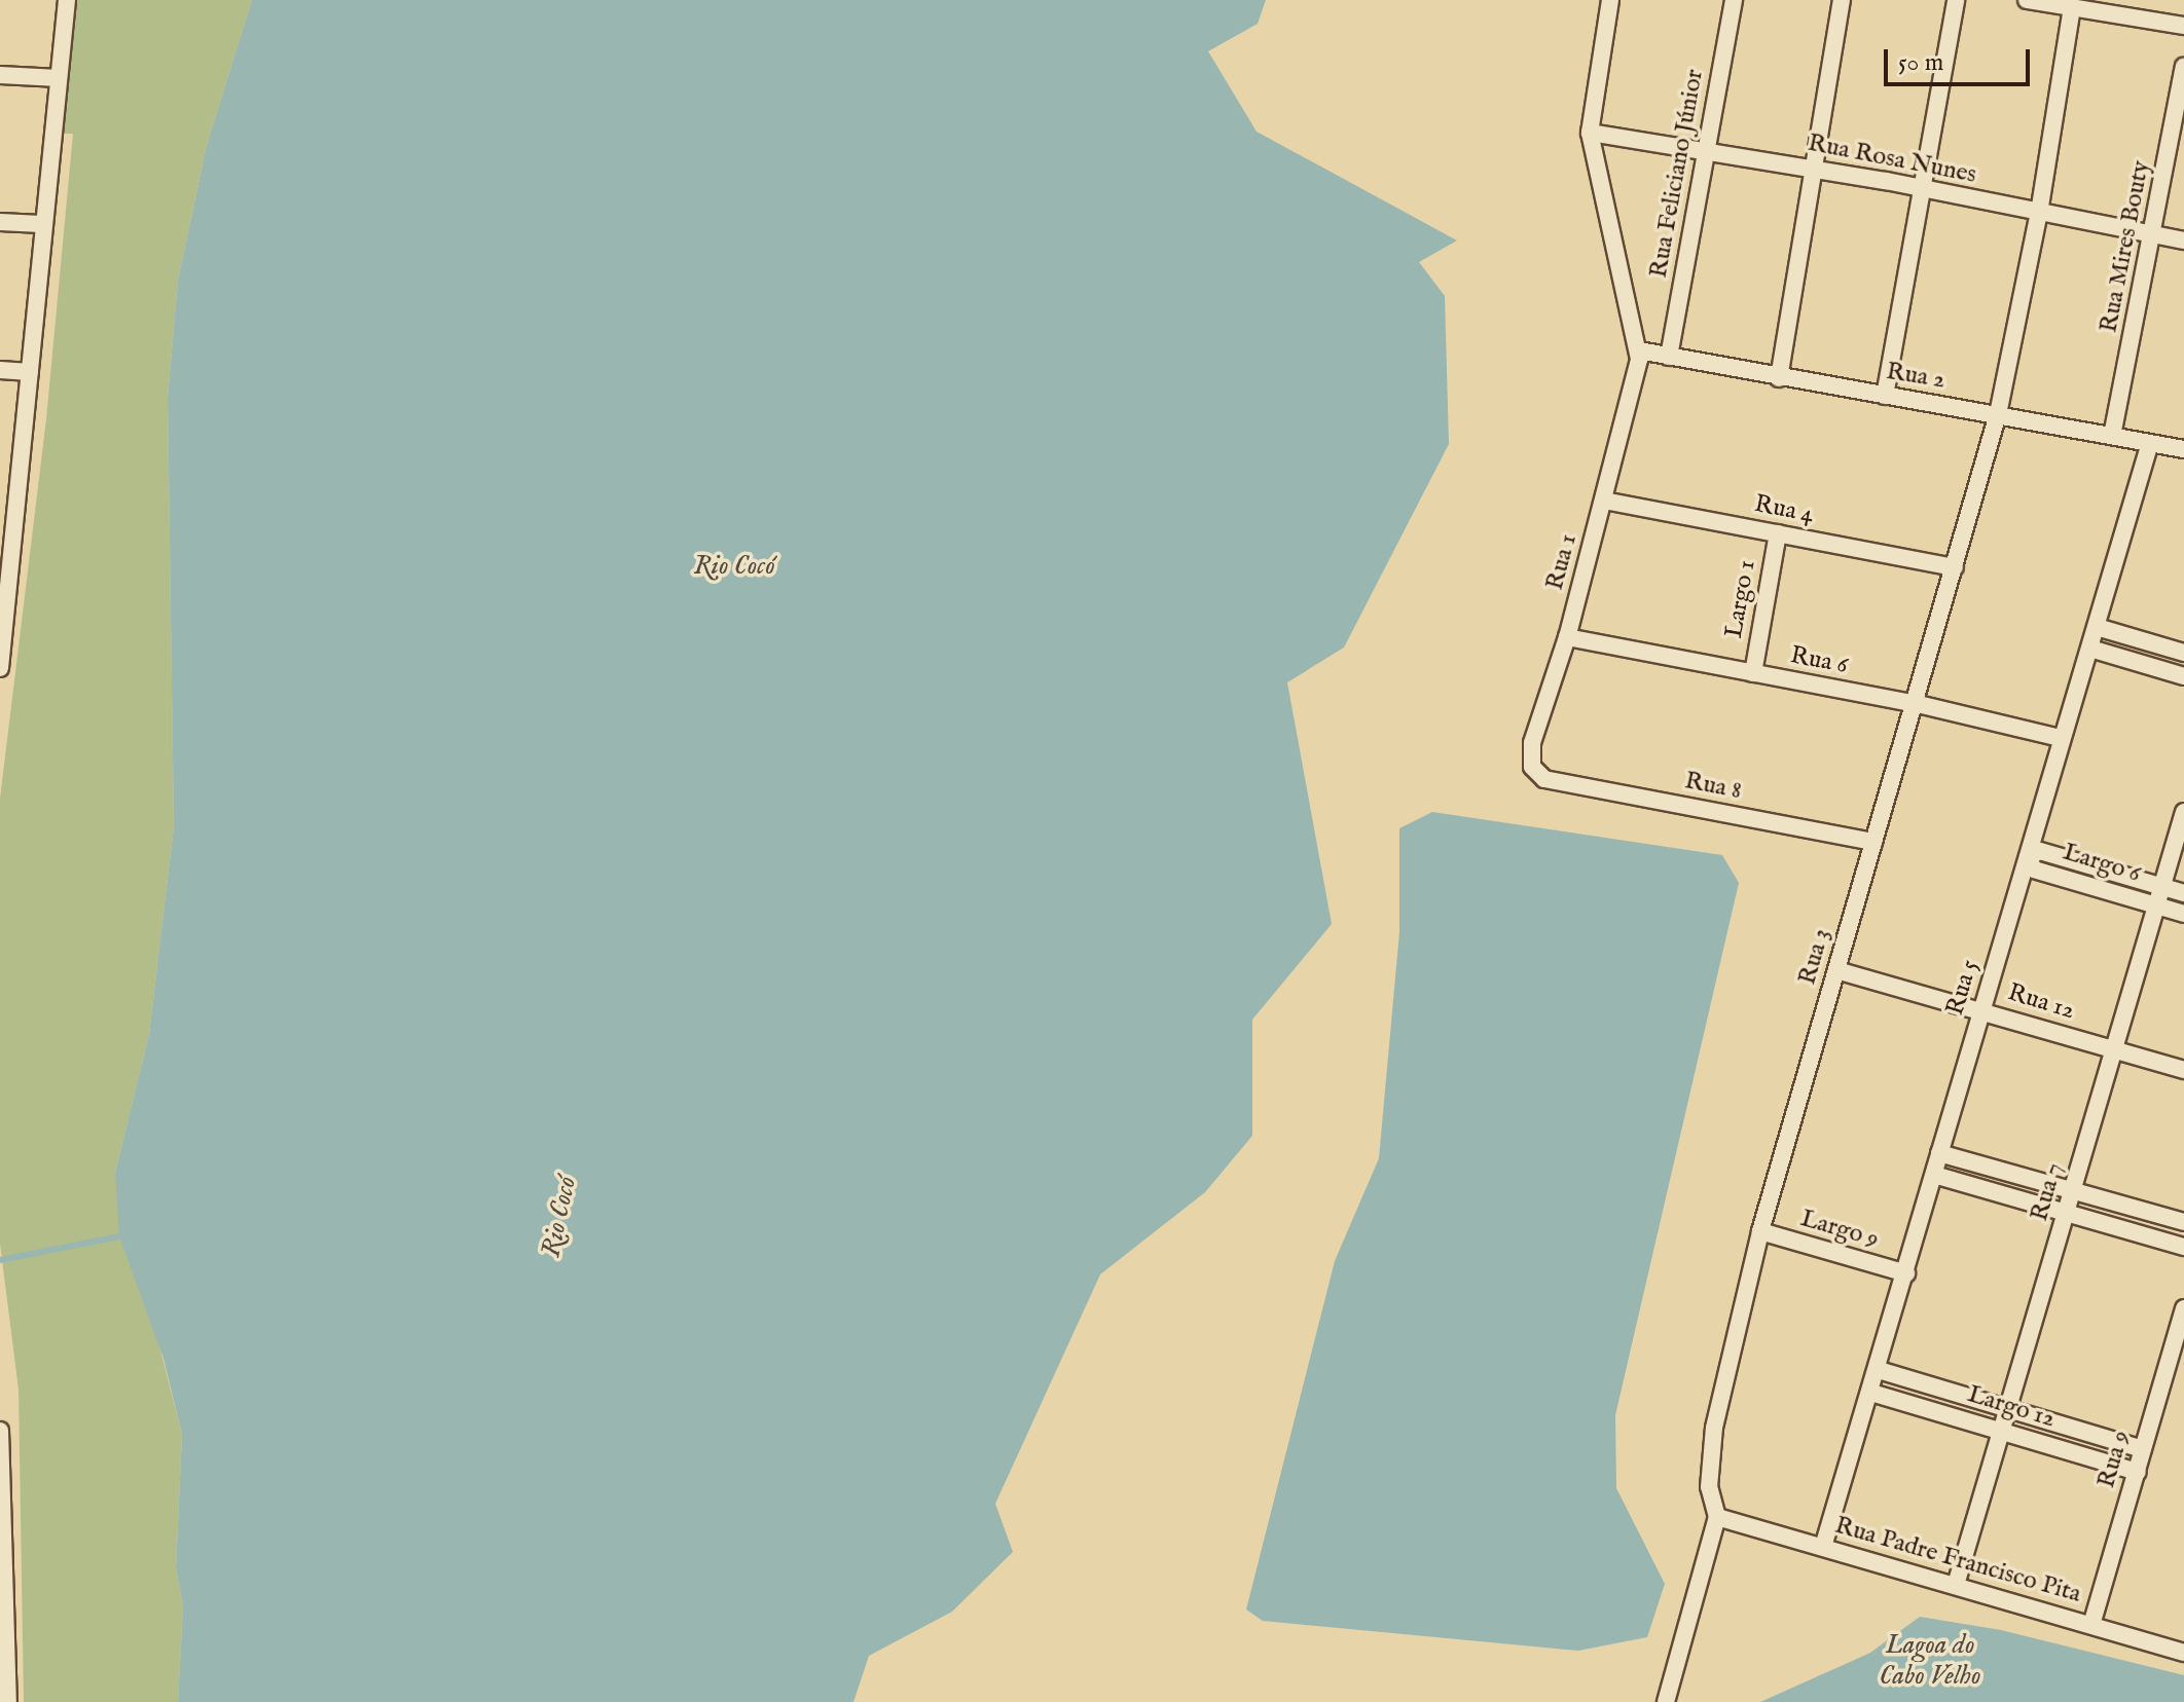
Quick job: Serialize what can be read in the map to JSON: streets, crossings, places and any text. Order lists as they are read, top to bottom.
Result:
{
  "streets": {
    "street": [
      "Rua Rosa Nunes",
      "Rua Feliciano Júnior",
      "Rua Mires Bouty",
      "Rua 2",
      "Rua 4",
      "Rua 1",
      "Largo 1",
      "Rua 6",
      "Rua 8",
      "Largo 6",
      "Rua 3",
      "Rua 5",
      "Rua 12",
      "Rua 7",
      "Largo 9",
      "Largo 12",
      "Rua 9",
      "Rua Padre Francisco Pita"
    ]
  },
  "crossings": [
    ["Rua Rosa Nunes", "Rua Feliciano Júnior"],
    ["Rua Rosa Nunes", "Rua Mires Bouty"],
    ["Rua Rosa Nunes", "Rua 3"],
    ["Rua Feliciano Júnior", "Rua 2"],
    ["Rua Mires Bouty", "Rua 2"],
    ["Rua 2", "Rua 1"],
    ["Rua 2", "Rua 3"],
    ["Rua 2", "Rua 5"],
    ["Rua 4", "Rua 1"],
    ["Rua 4", "Largo 1"],
    ["Rua 4", "Rua 3"],
    ["Rua 1", "Rua 6"],
    ["Rua 1", "Rua 8"],
    ["Largo 1", "Rua 6"],
    ["Rua 6", "Rua 3"],
    ["Rua 6", "Rua 5"],
    ["Rua 8", "Rua 3"],
    ["Largo 6", "Rua 5"],
    ["Largo 6", "Rua 7"],
    ["Rua 3", "Rua 12"],
    ["Rua 3", "Largo 9"],
    ["Rua 3", "Rua Padre Francisco Pita"],
    ["Rua 5", "Rua 12"],
    ["Rua 5", "Largo 9"],
    ["Rua 5", "Largo 12"],
    ["Rua 5", "Rua Padre Francisco Pita"],
    ["Rua 12", "Rua 7"],
    ["Rua 7", "Largo 12"],
    ["Rua 7", "Rua Padre Francisco Pita"],
    ["Largo 12", "Rua 9"],
    ["Rua 9", "Rua Padre Francisco Pita"]
  ],
  "water": ["Rio Cocó", "Lagoa do Cabo Velho"],
  "scale_bar": "50 m"
}
